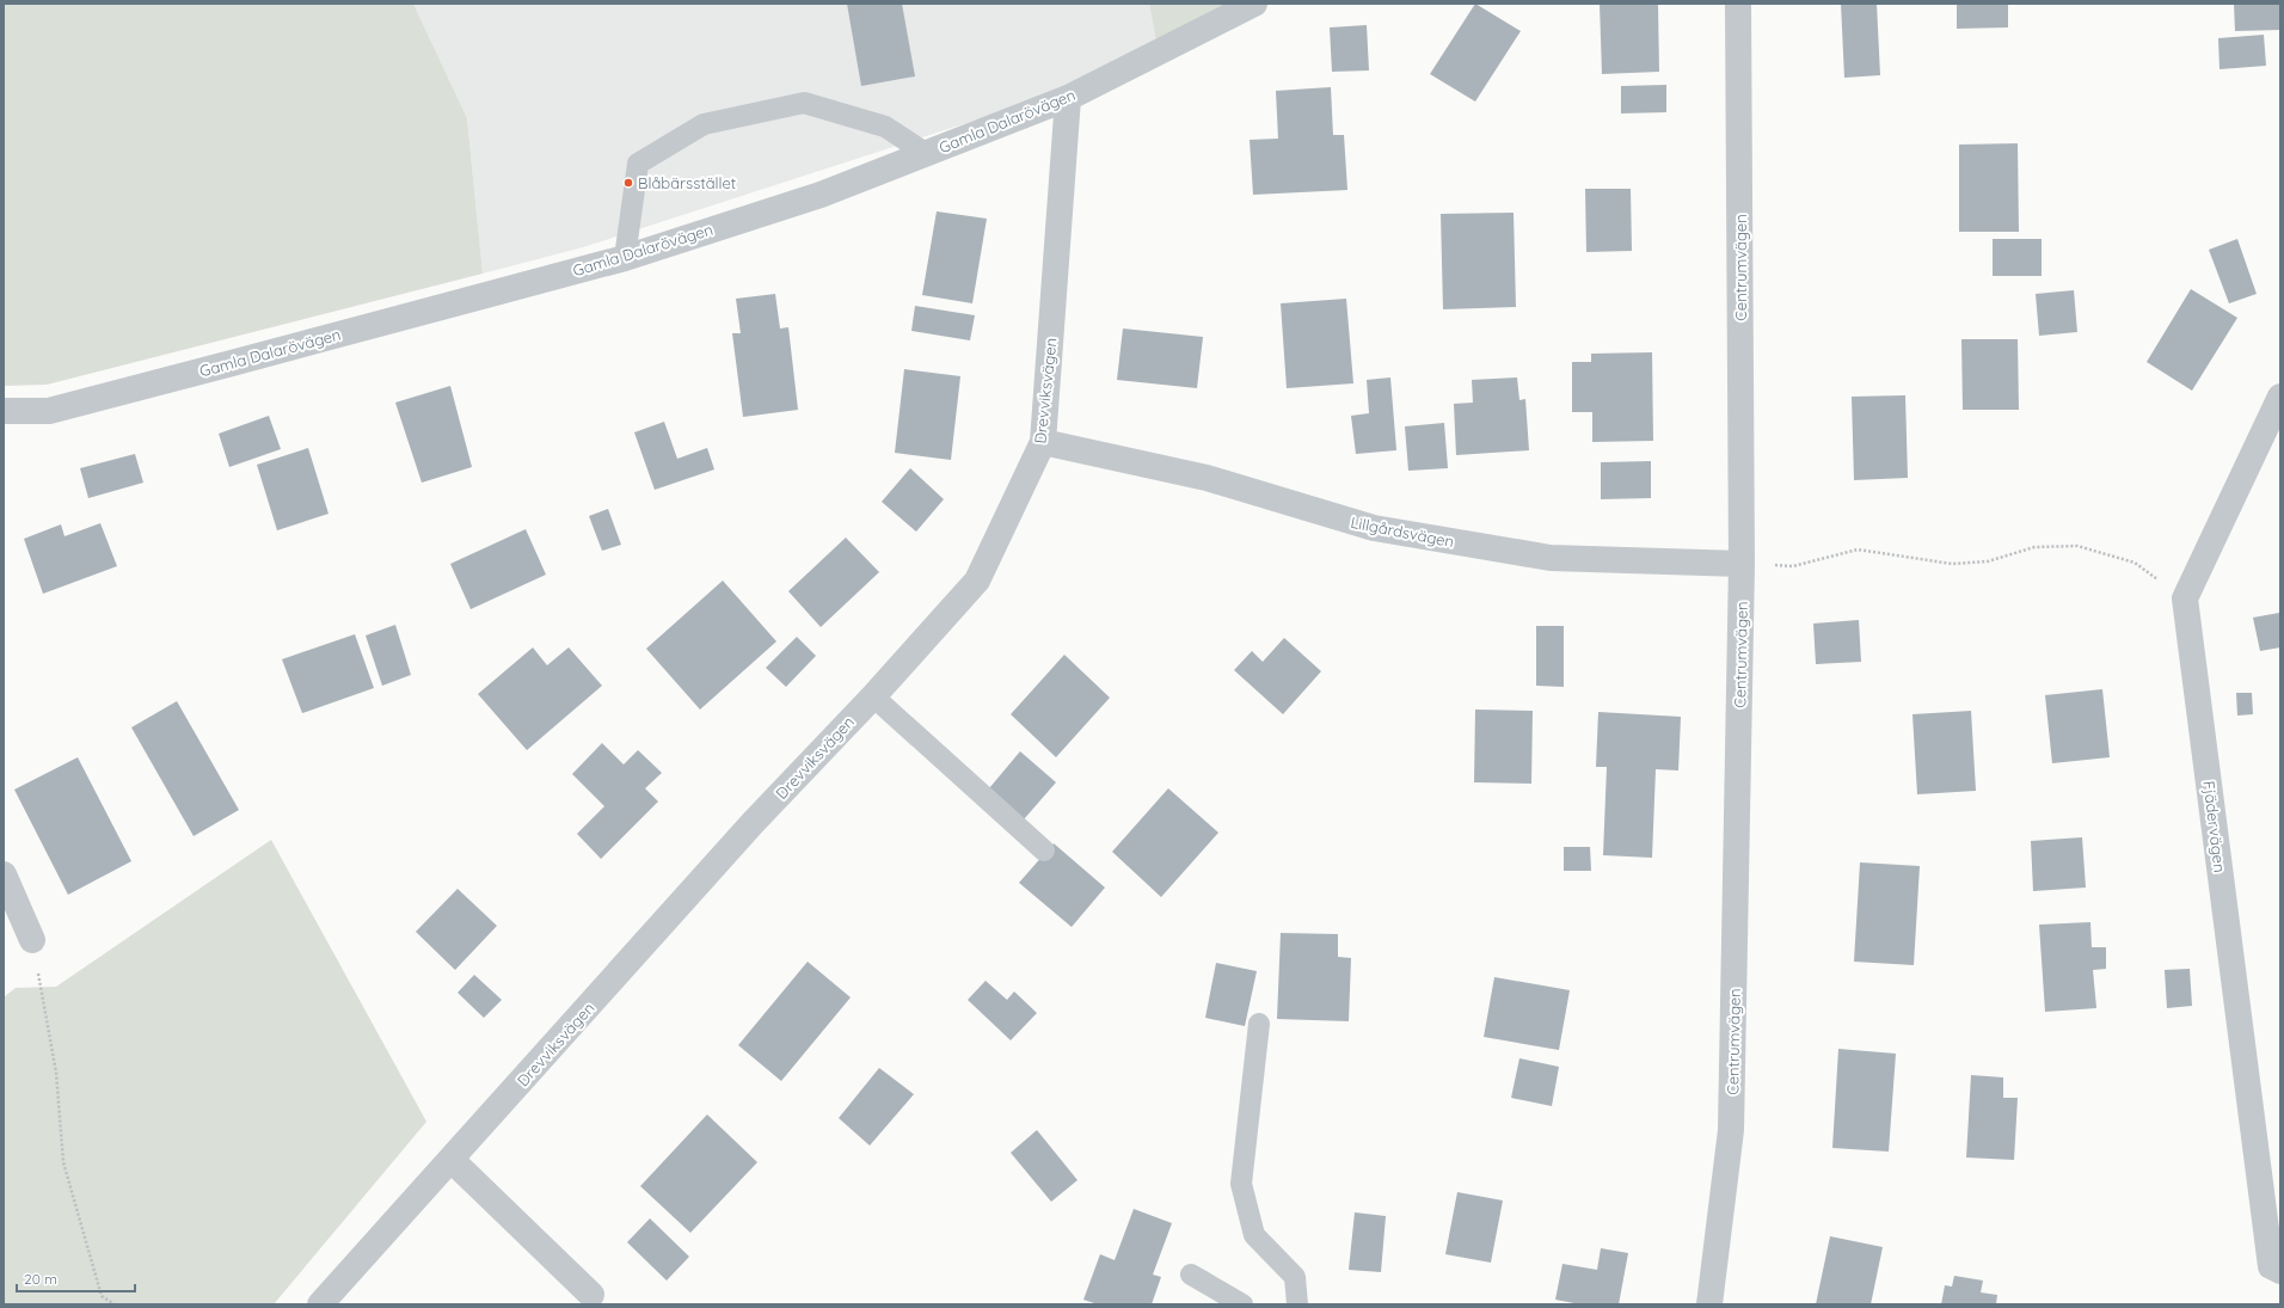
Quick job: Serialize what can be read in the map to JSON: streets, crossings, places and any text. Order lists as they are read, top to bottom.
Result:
{
  "streets": {
    "street": [
      "Gamla Dalarövägen",
      "Centrumvägen",
      "Drevviksvägen",
      "Lillgårdsvägen",
      "Fjädervägen"
    ]
  },
  "crossings": [
    ["Gamla Dalarövägen", "Drevviksvägen"],
    ["Centrumvägen", "Lillgårdsvägen"],
    ["Drevviksvägen", "Lillgårdsvägen"]
  ],
  "places": ["Blåbärsstället"],
  "scale_bar": "20 m"
}
